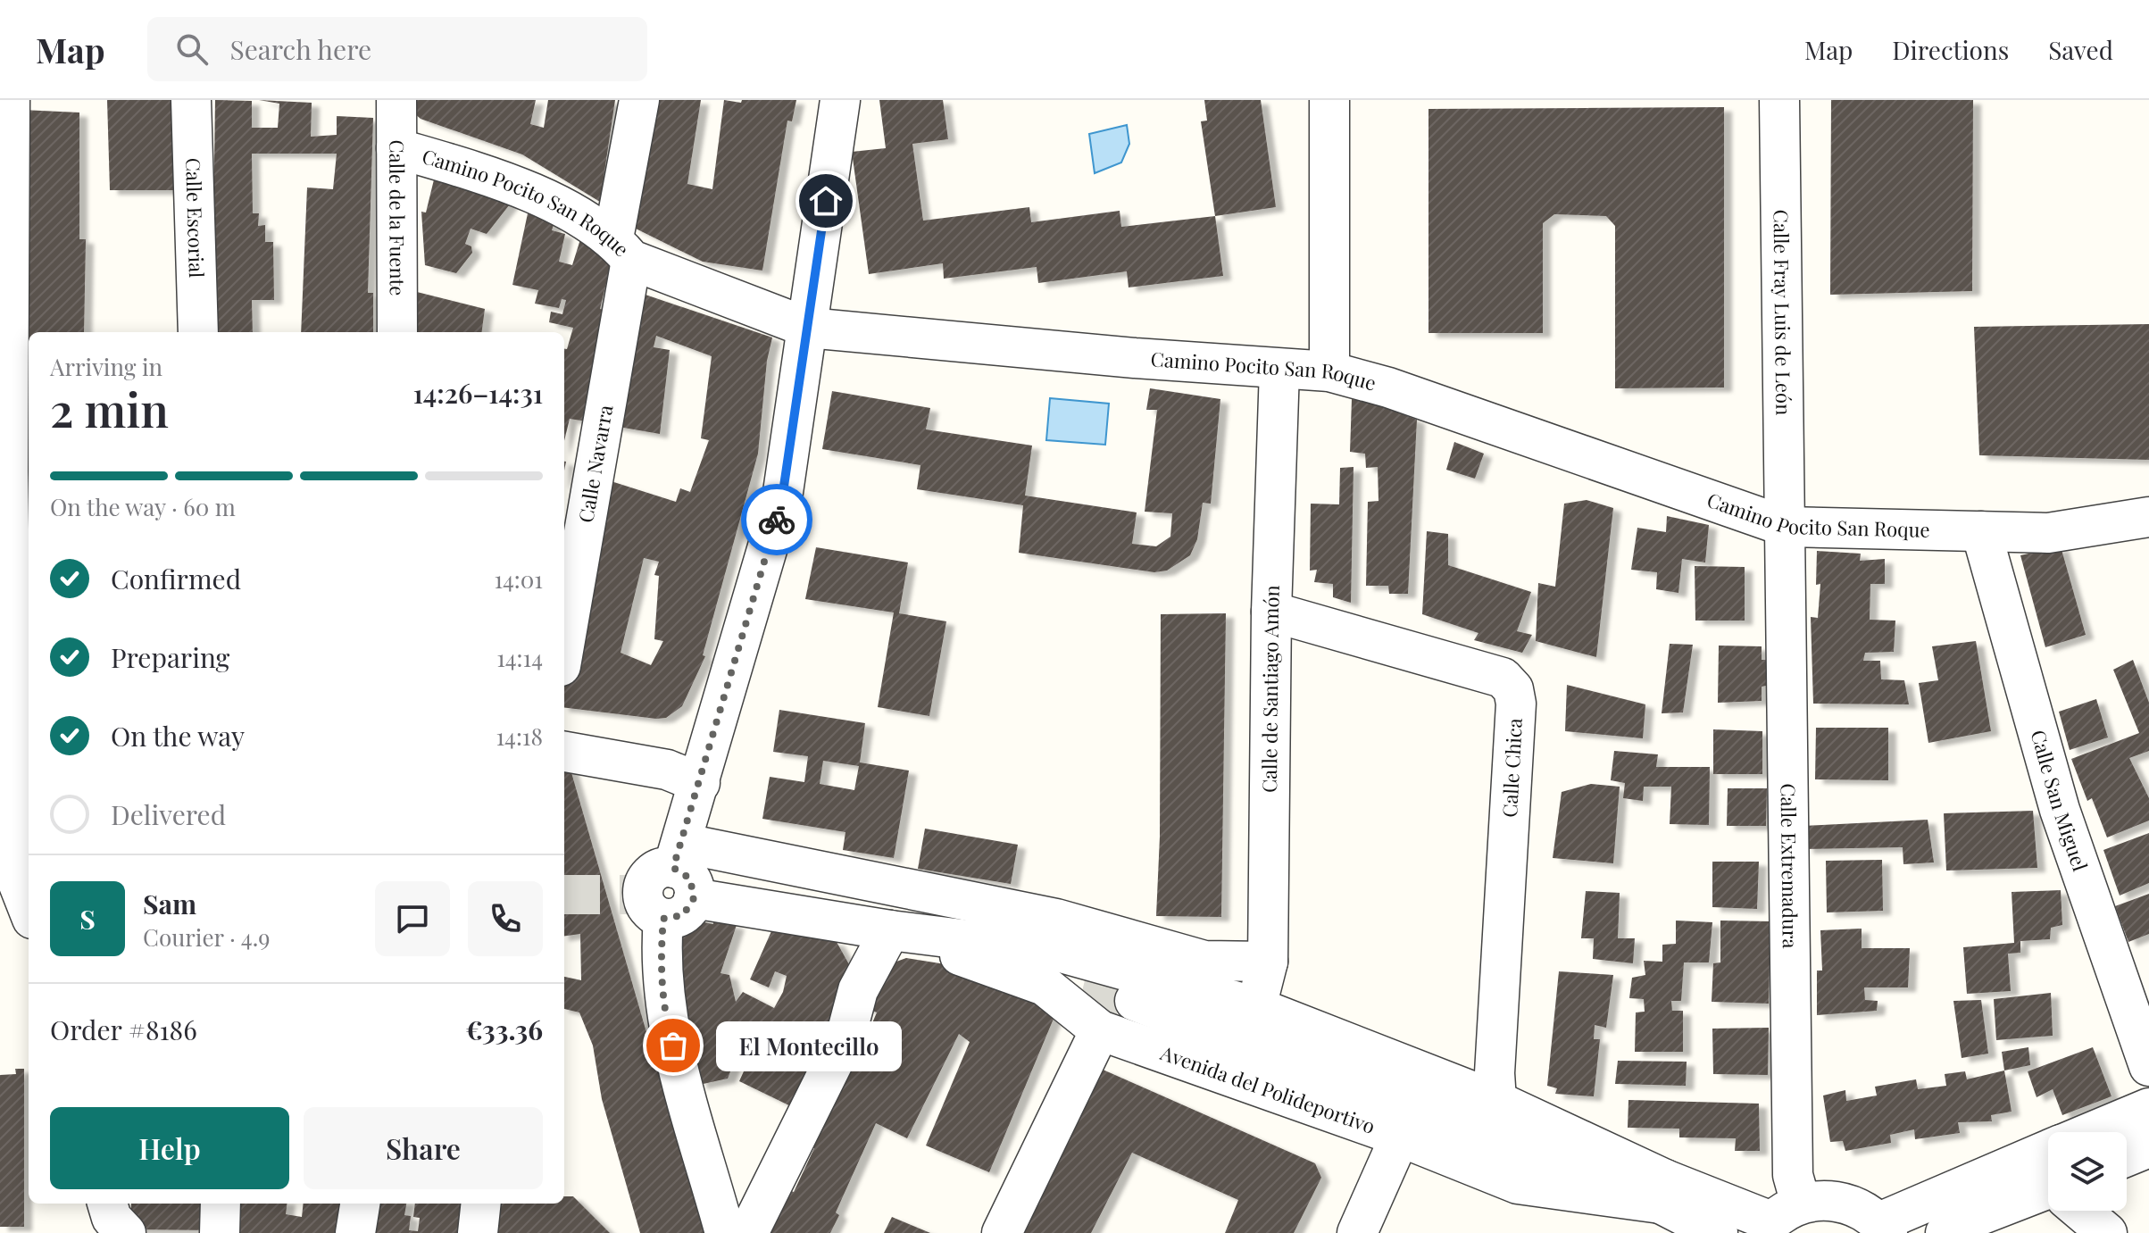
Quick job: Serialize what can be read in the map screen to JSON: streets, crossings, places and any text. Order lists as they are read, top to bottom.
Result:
{
  "streets": {
    "street": [
      "Camino Pocito San Roque",
      "Calle Escorial",
      "Calle de la Fuente",
      "Calle Fray Luis de León",
      "Calle Navarra",
      "Calle de Santiago Amón",
      "Calle Chica",
      "Calle San Miguel",
      "Calle Extremadura",
      "Avenida del Polideportivo"
    ]
  },
  "crossings": [
    ["Camino Pocito San Roque", "Calle de la Fuente"],
    ["Camino Pocito San Roque", "Calle Fray Luis de León"],
    ["Camino Pocito San Roque", "Calle Navarra"],
    ["Camino Pocito San Roque", "Calle de Santiago Amón"],
    ["Camino Pocito San Roque", "Calle San Miguel"],
    ["Camino Pocito San Roque", "Calle Extremadura"],
    ["Calle Fray Luis de León", "Calle Extremadura"],
    ["Calle de Santiago Amón", "Calle Chica"],
    ["Calle de Santiago Amón", "Avenida del Polideportivo"],
    ["Calle Chica", "Avenida del Polideportivo"],
    ["Calle Extremadura", "Avenida del Polideportivo"]
  ],
  "places": ["El Montecillo"],
  "page": {
    "header": "Map",
    "search": "Search here",
    "nav": ["Map", "Directions", "Saved"],
    "heading": ["2 min", "Arriving in", "14:26–14:31"],
    "panel": [
      "Sam",
      "Courier · 4.9",
      "Order #8186",
      "€33.36"
    ],
    "bar": "On the way · 60 m",
    "list": [
      ["Confirmed", "14:01"],
      ["Preparing", "14:14"],
      ["On the way", "14:18"],
      "Delivered"
    ],
    "round": "S",
    "bubble": "El Montecillo",
    "buttons": ["Help", "Share"]
  }
}
